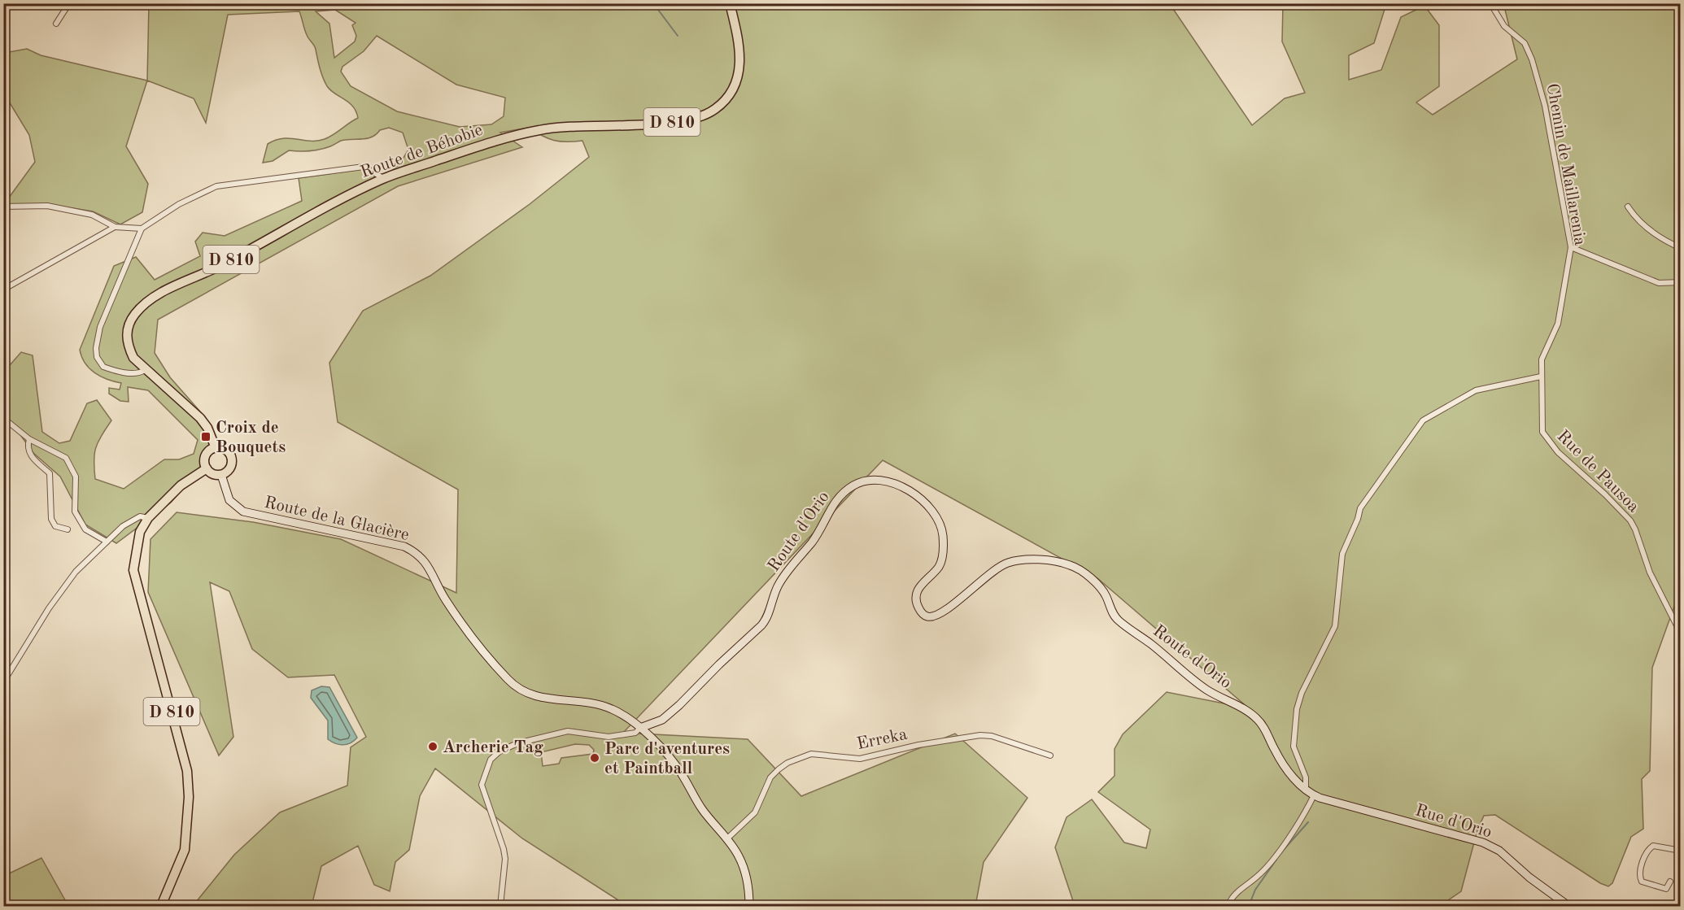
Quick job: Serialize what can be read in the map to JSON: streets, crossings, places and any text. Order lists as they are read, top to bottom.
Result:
{
  "streets": {
    "main road": ["D 810", "Route de Béhobie"],
    "street": [
      "Chemin de Maillarenia",
      "Rue de Pausoa",
      "Route de la Glacière",
      "Route d'Orio",
      "Erreka",
      "Rue d'Orio"
    ]
  },
  "crossings": [
    ["D 810", "Route de Béhobie"],
    ["D 810", "Route de la Glacière"],
    ["Route de Béhobie", "Route de la Glacière"],
    ["Chemin de Maillarenia", "Rue de Pausoa"],
    ["Route de la Glacière", "Route d'Orio"],
    ["Route de la Glacière", "Erreka"],
    ["Route d'Orio", "Rue d'Orio"]
  ],
  "places": {
    "transit": ["Croix de Bouquets"],
    "other": ["Archerie Tag", "Parc d'aventures et Paintball"]
  }
}
